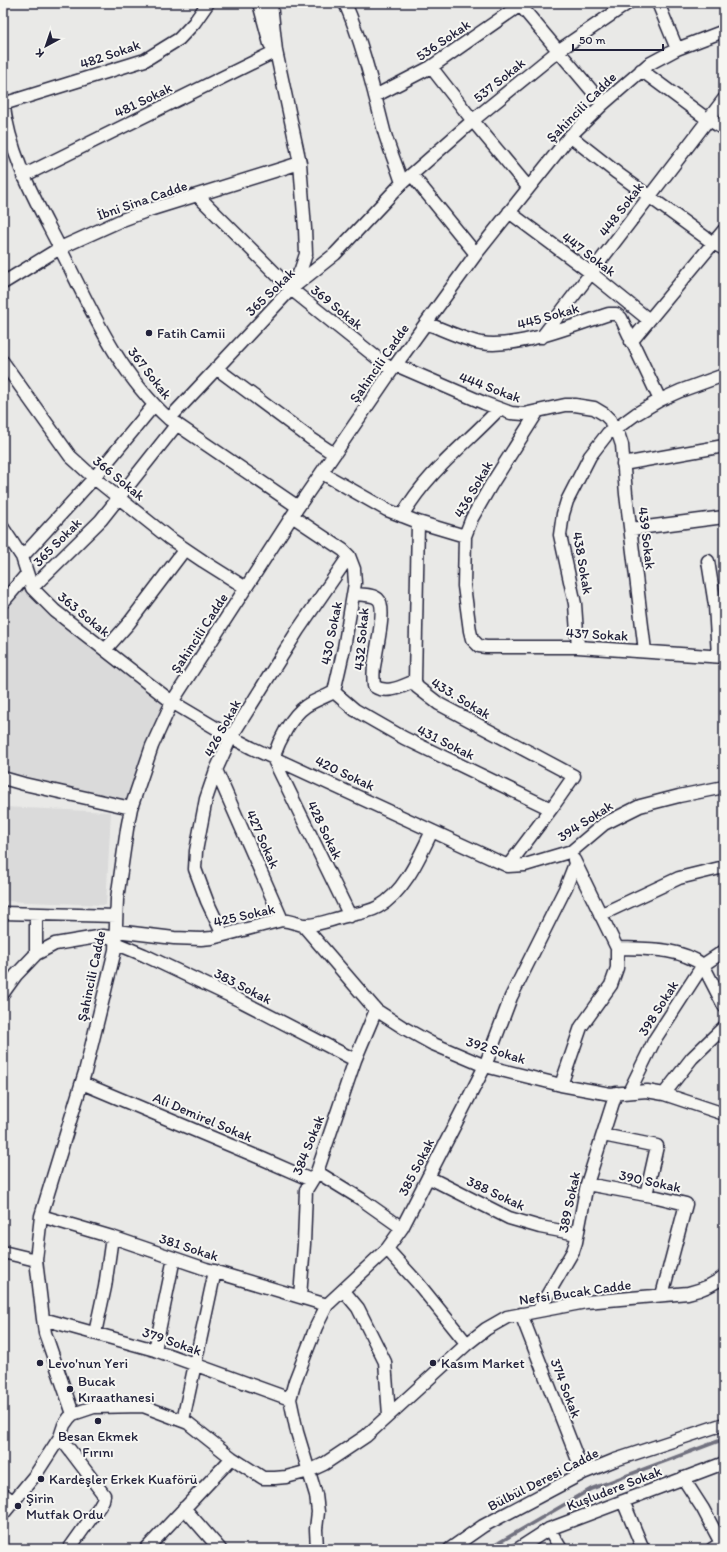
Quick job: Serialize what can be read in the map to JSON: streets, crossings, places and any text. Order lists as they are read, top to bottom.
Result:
{
  "streets": {
    "street": [
      "536 Sokak",
      "482 Sokak",
      "537 Sokak",
      "481 Sokak",
      "Şahincili Cadde",
      "İbni Sina Cadde",
      "448 Sokak",
      "447 Sokak",
      "365 Sokak",
      "369 Sokak",
      "445 Sokak",
      "367 Sokak",
      "444 Sokak",
      "366 Sokak",
      "436 Sokak",
      "439 Sokak",
      "438 Sokak",
      "363 Sokak",
      "430 Sokak",
      "437 Sokak",
      "432 Sokak",
      "433. Sokak",
      "426 Sokak",
      "431 Sokak",
      "420 Sokak",
      "394 Sokak",
      "428 Sokak",
      "427 Sokak",
      "425 Sokak",
      "383 Sokak",
      "398 Sokak",
      "392 Sokak",
      "Ali Demirel Sokak",
      "384 Sokak",
      "385 Sokak",
      "390 Sokak",
      "388 Sokak",
      "389 Sokak",
      "381 Sokak",
      "Nefsi Bucak Cadde",
      "379 Sokak",
      "374 Sokak",
      "Bülbül Deresi Cadde",
      "Kuşludere Sokak"
    ]
  },
  "crossings": [
    ["482 Sokak", "367 Sokak"],
    ["537 Sokak", "365 Sokak"],
    ["481 Sokak", "367 Sokak"],
    ["Şahincili Cadde", "447 Sokak"],
    ["Şahincili Cadde", "369 Sokak"],
    ["Şahincili Cadde", "445 Sokak"],
    ["Şahincili Cadde", "367 Sokak"],
    ["Şahincili Cadde", "444 Sokak"],
    ["Şahincili Cadde", "366 Sokak"],
    ["Şahincili Cadde", "363 Sokak"],
    ["Şahincili Cadde", "420 Sokak"],
    ["Şahincili Cadde", "425 Sokak"],
    ["Şahincili Cadde", "383 Sokak"],
    ["Şahincili Cadde", "Ali Demirel Sokak"],
    ["Şahincili Cadde", "381 Sokak"],
    ["Şahincili Cadde", "Nefsi Bucak Cadde"],
    ["Şahincili Cadde", "379 Sokak"],
    ["İbni Sina Cadde", "369 Sokak"],
    ["İbni Sina Cadde", "367 Sokak"],
    ["448 Sokak", "447 Sokak"],
    ["448 Sokak", "445 Sokak"],
    ["365 Sokak", "369 Sokak"],
    ["365 Sokak", "367 Sokak"],
    ["365 Sokak", "366 Sokak"],
    ["365 Sokak", "363 Sokak"],
    ["369 Sokak", "444 Sokak"],
    ["444 Sokak", "436 Sokak"],
    ["444 Sokak", "439 Sokak"],
    ["444 Sokak", "438 Sokak"],
    ["436 Sokak", "437 Sokak"],
    ["439 Sokak", "438 Sokak"],
    ["439 Sokak", "437 Sokak"],
    ["438 Sokak", "437 Sokak"],
    ["363 Sokak", "420 Sokak"],
    ["430 Sokak", "432 Sokak"],
    ["430 Sokak", "426 Sokak"],
    ["430 Sokak", "431 Sokak"],
    ["432 Sokak", "433. Sokak"],
    ["433. Sokak", "431 Sokak"],
    ["426 Sokak", "420 Sokak"],
    ["426 Sokak", "427 Sokak"],
    ["426 Sokak", "425 Sokak"],
    ["420 Sokak", "394 Sokak"],
    ["420 Sokak", "428 Sokak"],
    ["420 Sokak", "425 Sokak"],
    ["428 Sokak", "425 Sokak"],
    ["427 Sokak", "425 Sokak"],
    ["425 Sokak", "383 Sokak"],
    ["425 Sokak", "392 Sokak"],
    ["383 Sokak", "384 Sokak"],
    ["398 Sokak", "392 Sokak"],
    ["392 Sokak", "384 Sokak"],
    ["392 Sokak", "385 Sokak"],
    ["392 Sokak", "389 Sokak"],
    ["Ali Demirel Sokak", "384 Sokak"],
    ["Ali Demirel Sokak", "385 Sokak"],
    ["384 Sokak", "381 Sokak"],
    ["385 Sokak", "388 Sokak"],
    ["385 Sokak", "381 Sokak"],
    ["385 Sokak", "Nefsi Bucak Cadde"],
    ["385 Sokak", "379 Sokak"],
    ["390 Sokak", "389 Sokak"],
    ["390 Sokak", "Nefsi Bucak Cadde"],
    ["388 Sokak", "389 Sokak"],
    ["389 Sokak", "Nefsi Bucak Cadde"],
    ["Nefsi Bucak Cadde", "374 Sokak"],
    ["374 Sokak", "Bülbül Deresi Cadde"]
  ],
  "places": [
    "Fatih Camii",
    "Levo'nun Yeri",
    "Kasım Market",
    "Bucak Kıraathanesi",
    "Besan Ekmek Fırını",
    "Kardeşler Erkek Kuaförü",
    "Şirin Mutfak Ordu"
  ],
  "scale_bar": "50 m",
  "north": "bottom left"
}
